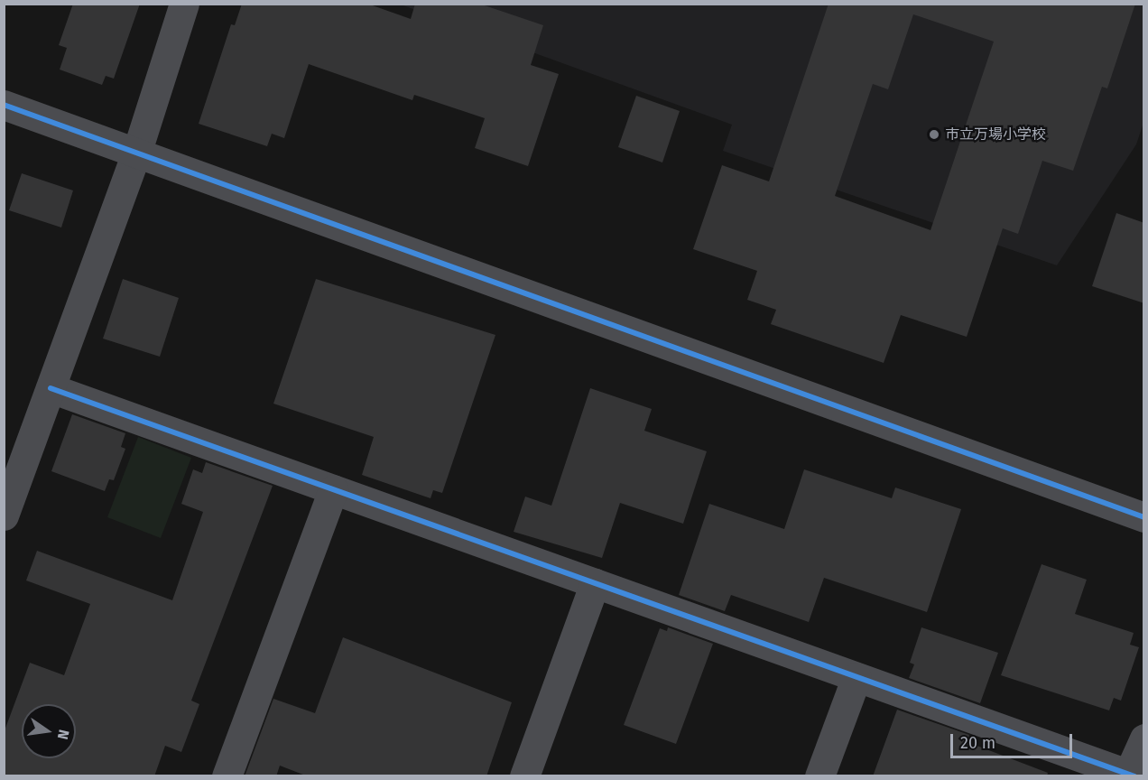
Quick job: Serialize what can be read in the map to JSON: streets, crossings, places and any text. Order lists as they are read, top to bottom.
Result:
{
  "places": ["市立万場小学校"],
  "scale_bar": "20 m",
  "north": "right"
}
